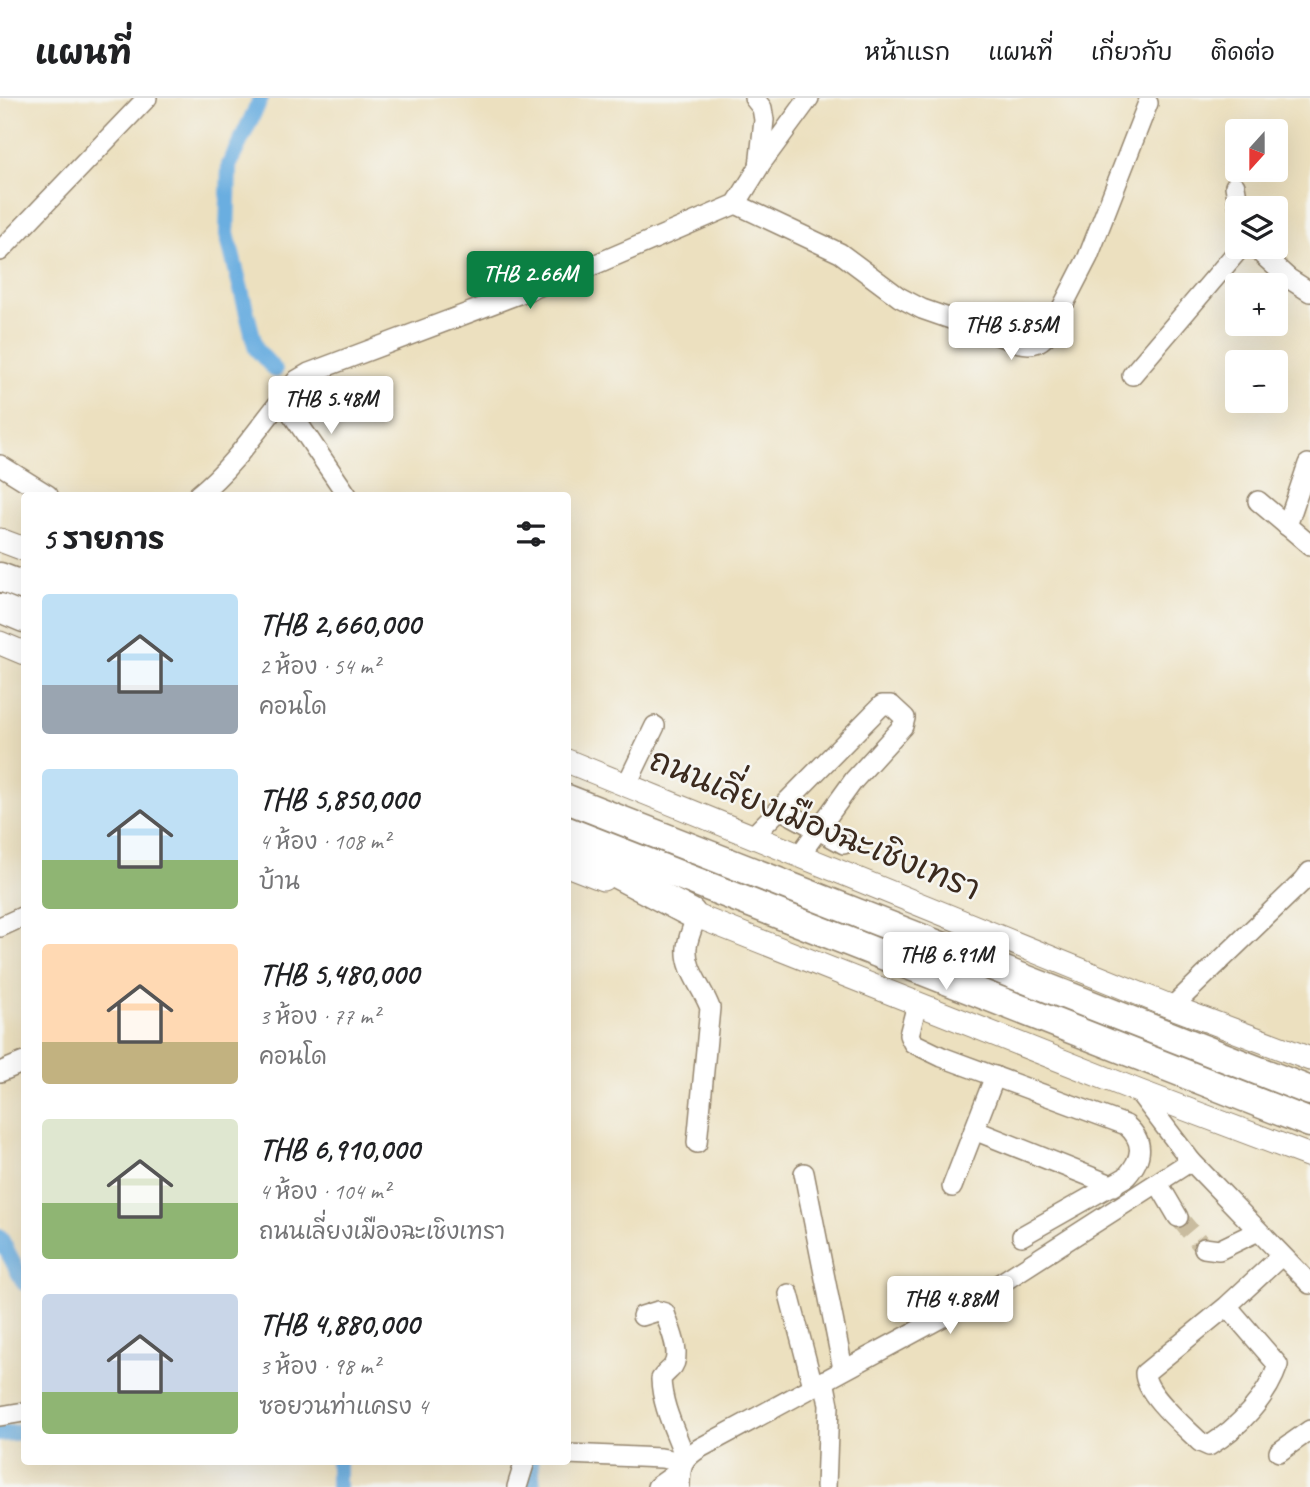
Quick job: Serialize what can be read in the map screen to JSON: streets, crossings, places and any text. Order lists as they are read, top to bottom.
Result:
{
  "streets": {
    "highway": ["ถนนเลี่ยงเมืองฉะเชิงเทรา"]
  },
  "north": "bottom",
  "page": {
    "header": "แผนที่",
    "nav": [
      "หน้าแรก",
      "แผนที่",
      "เกี่ยวกับ",
      "ติดต่อ"
    ],
    "map_buttons": ["+", "−"],
    "price": [
      "THB 2.66M",
      "THB 5.85M",
      "THB 5.48M",
      "THB 6.91M",
      "THB 4.88M"
    ],
    "heading": "5 รายการ",
    "list": [
      {
        "name": "THB 2,660,000",
        "note": "2 ห้อง · 54 m² · คอนโด"
      },
      {
        "name": "THB 5,850,000",
        "note": "4 ห้อง · 108 m² · บ้าน"
      },
      {
        "name": "THB 5,480,000",
        "note": "3 ห้อง · 77 m² · คอนโด"
      },
      {
        "name": "THB 6,910,000",
        "note": "4 ห้อง · 104 m² · ถนนเลี่ยงเมืองฉะเชิงเทรา"
      },
      {
        "name": "THB 4,880,000",
        "note": "3 ห้อง · 98 m² · ซอยวนท่าแครง 4"
      }
    ]
  }
}
